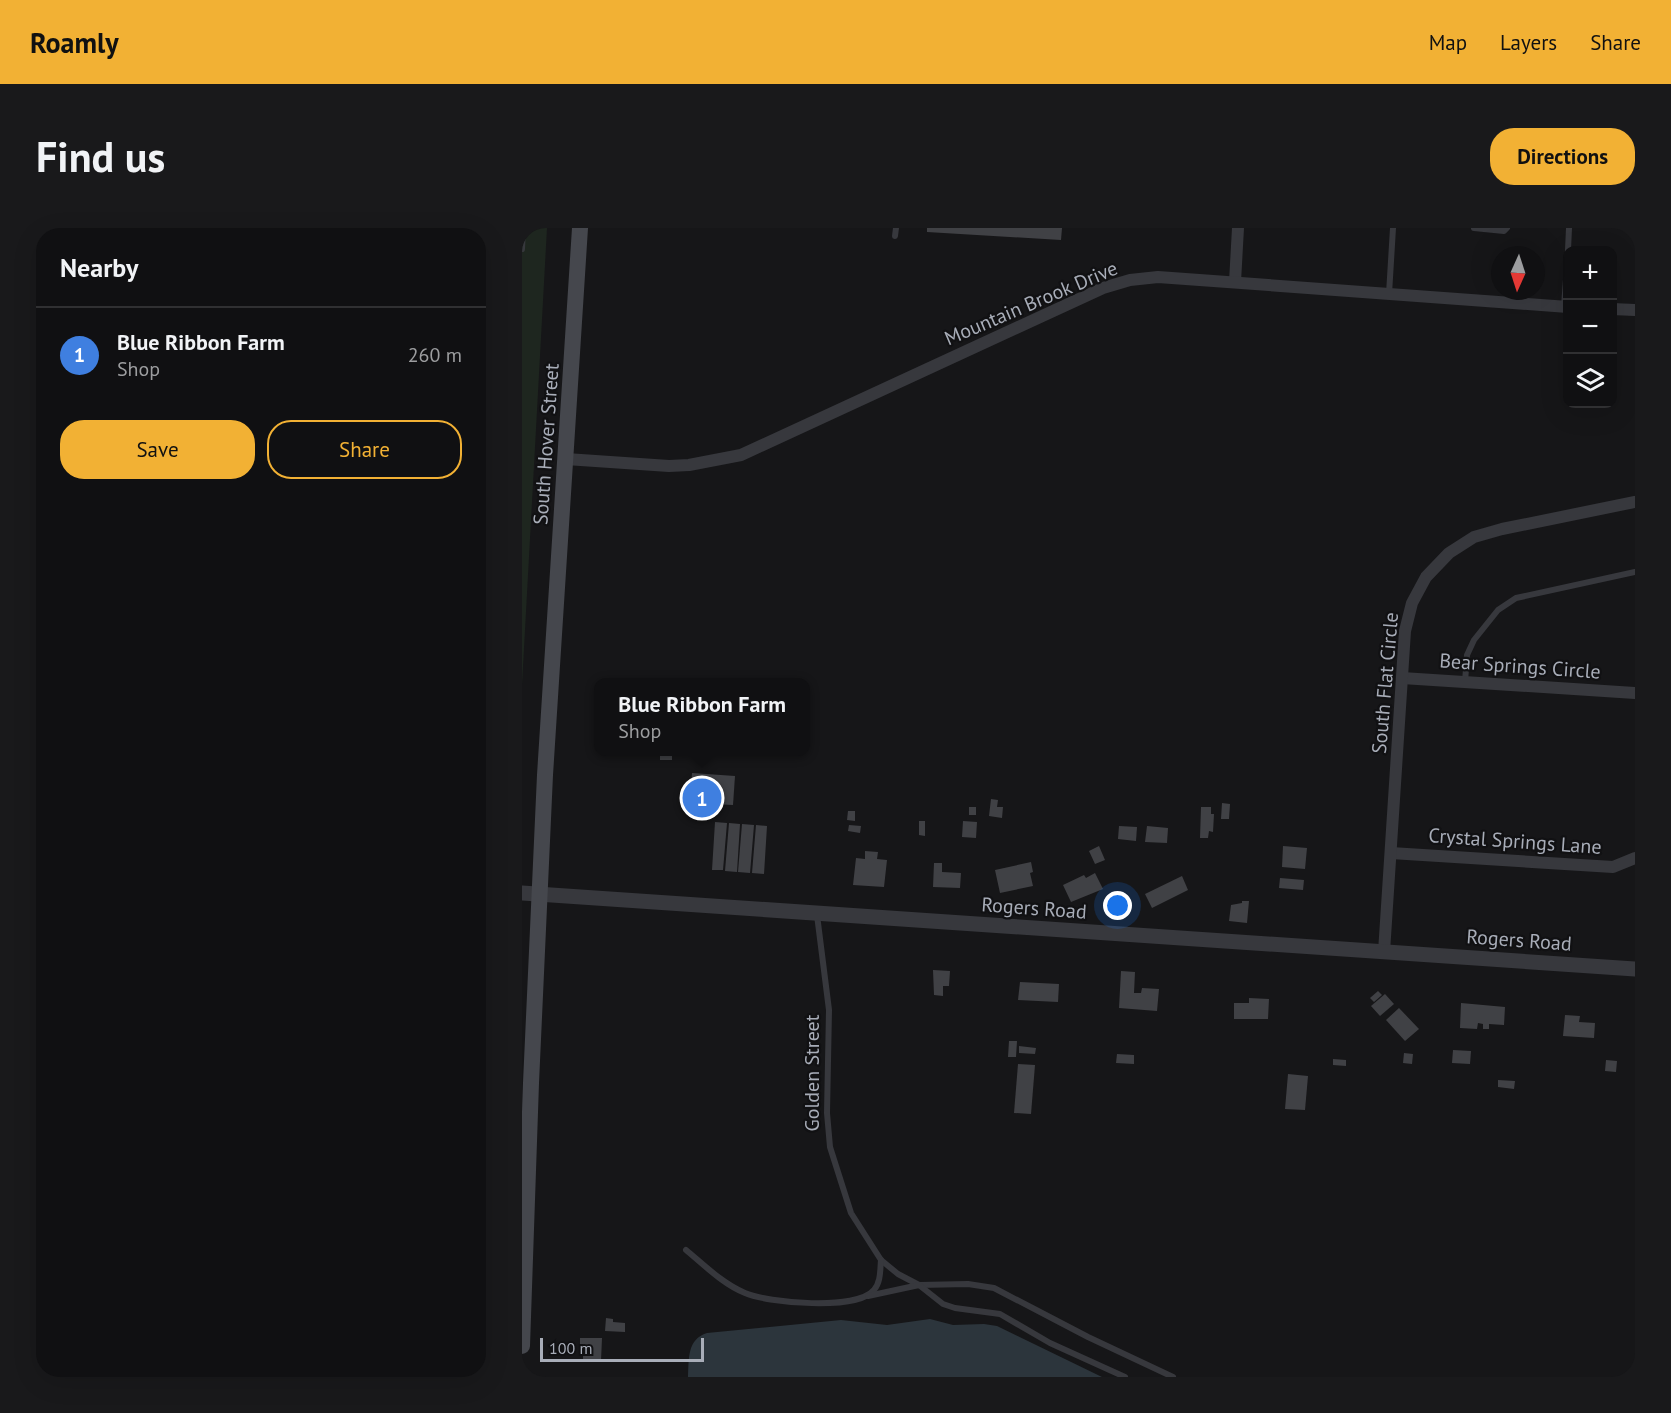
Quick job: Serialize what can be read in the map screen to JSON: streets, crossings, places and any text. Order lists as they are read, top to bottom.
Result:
{
  "streets": {
    "main road": ["South Hover Street"],
    "street": [
      "Mountain Brook Drive",
      "Bear Springs Circle",
      "South Flat Circle",
      "Crystal Springs Lane",
      "Rogers Road"
    ],
    "lane": ["Golden Street"]
  },
  "crossings": [
    ["Mountain Brook Drive", "South Hover Street"],
    ["South Hover Street", "Rogers Road"],
    ["Bear Springs Circle", "South Flat Circle"],
    ["South Flat Circle", "Crystal Springs Lane"],
    ["South Flat Circle", "Rogers Road"],
    ["Rogers Road", "Golden Street"]
  ],
  "scale_bar": "100 m",
  "north": "bottom",
  "page": {
    "header": "Roamly",
    "nav": ["Map", "Layers", "Share"],
    "buttons": [
      "Directions",
      ["Save", "Share"]
    ],
    "title": "Find us",
    "heading": "Nearby",
    "map_buttons": ["+", "−"],
    "list": [
      {
        "mark": "1",
        "name": "Blue Ribbon Farm",
        "note": "Shop",
        "value": "260 m"
      }
    ],
    "popup": ["Blue Ribbon Farm", "Shop"],
    "pins": "1",
    "scale": "100 m"
  }
}
